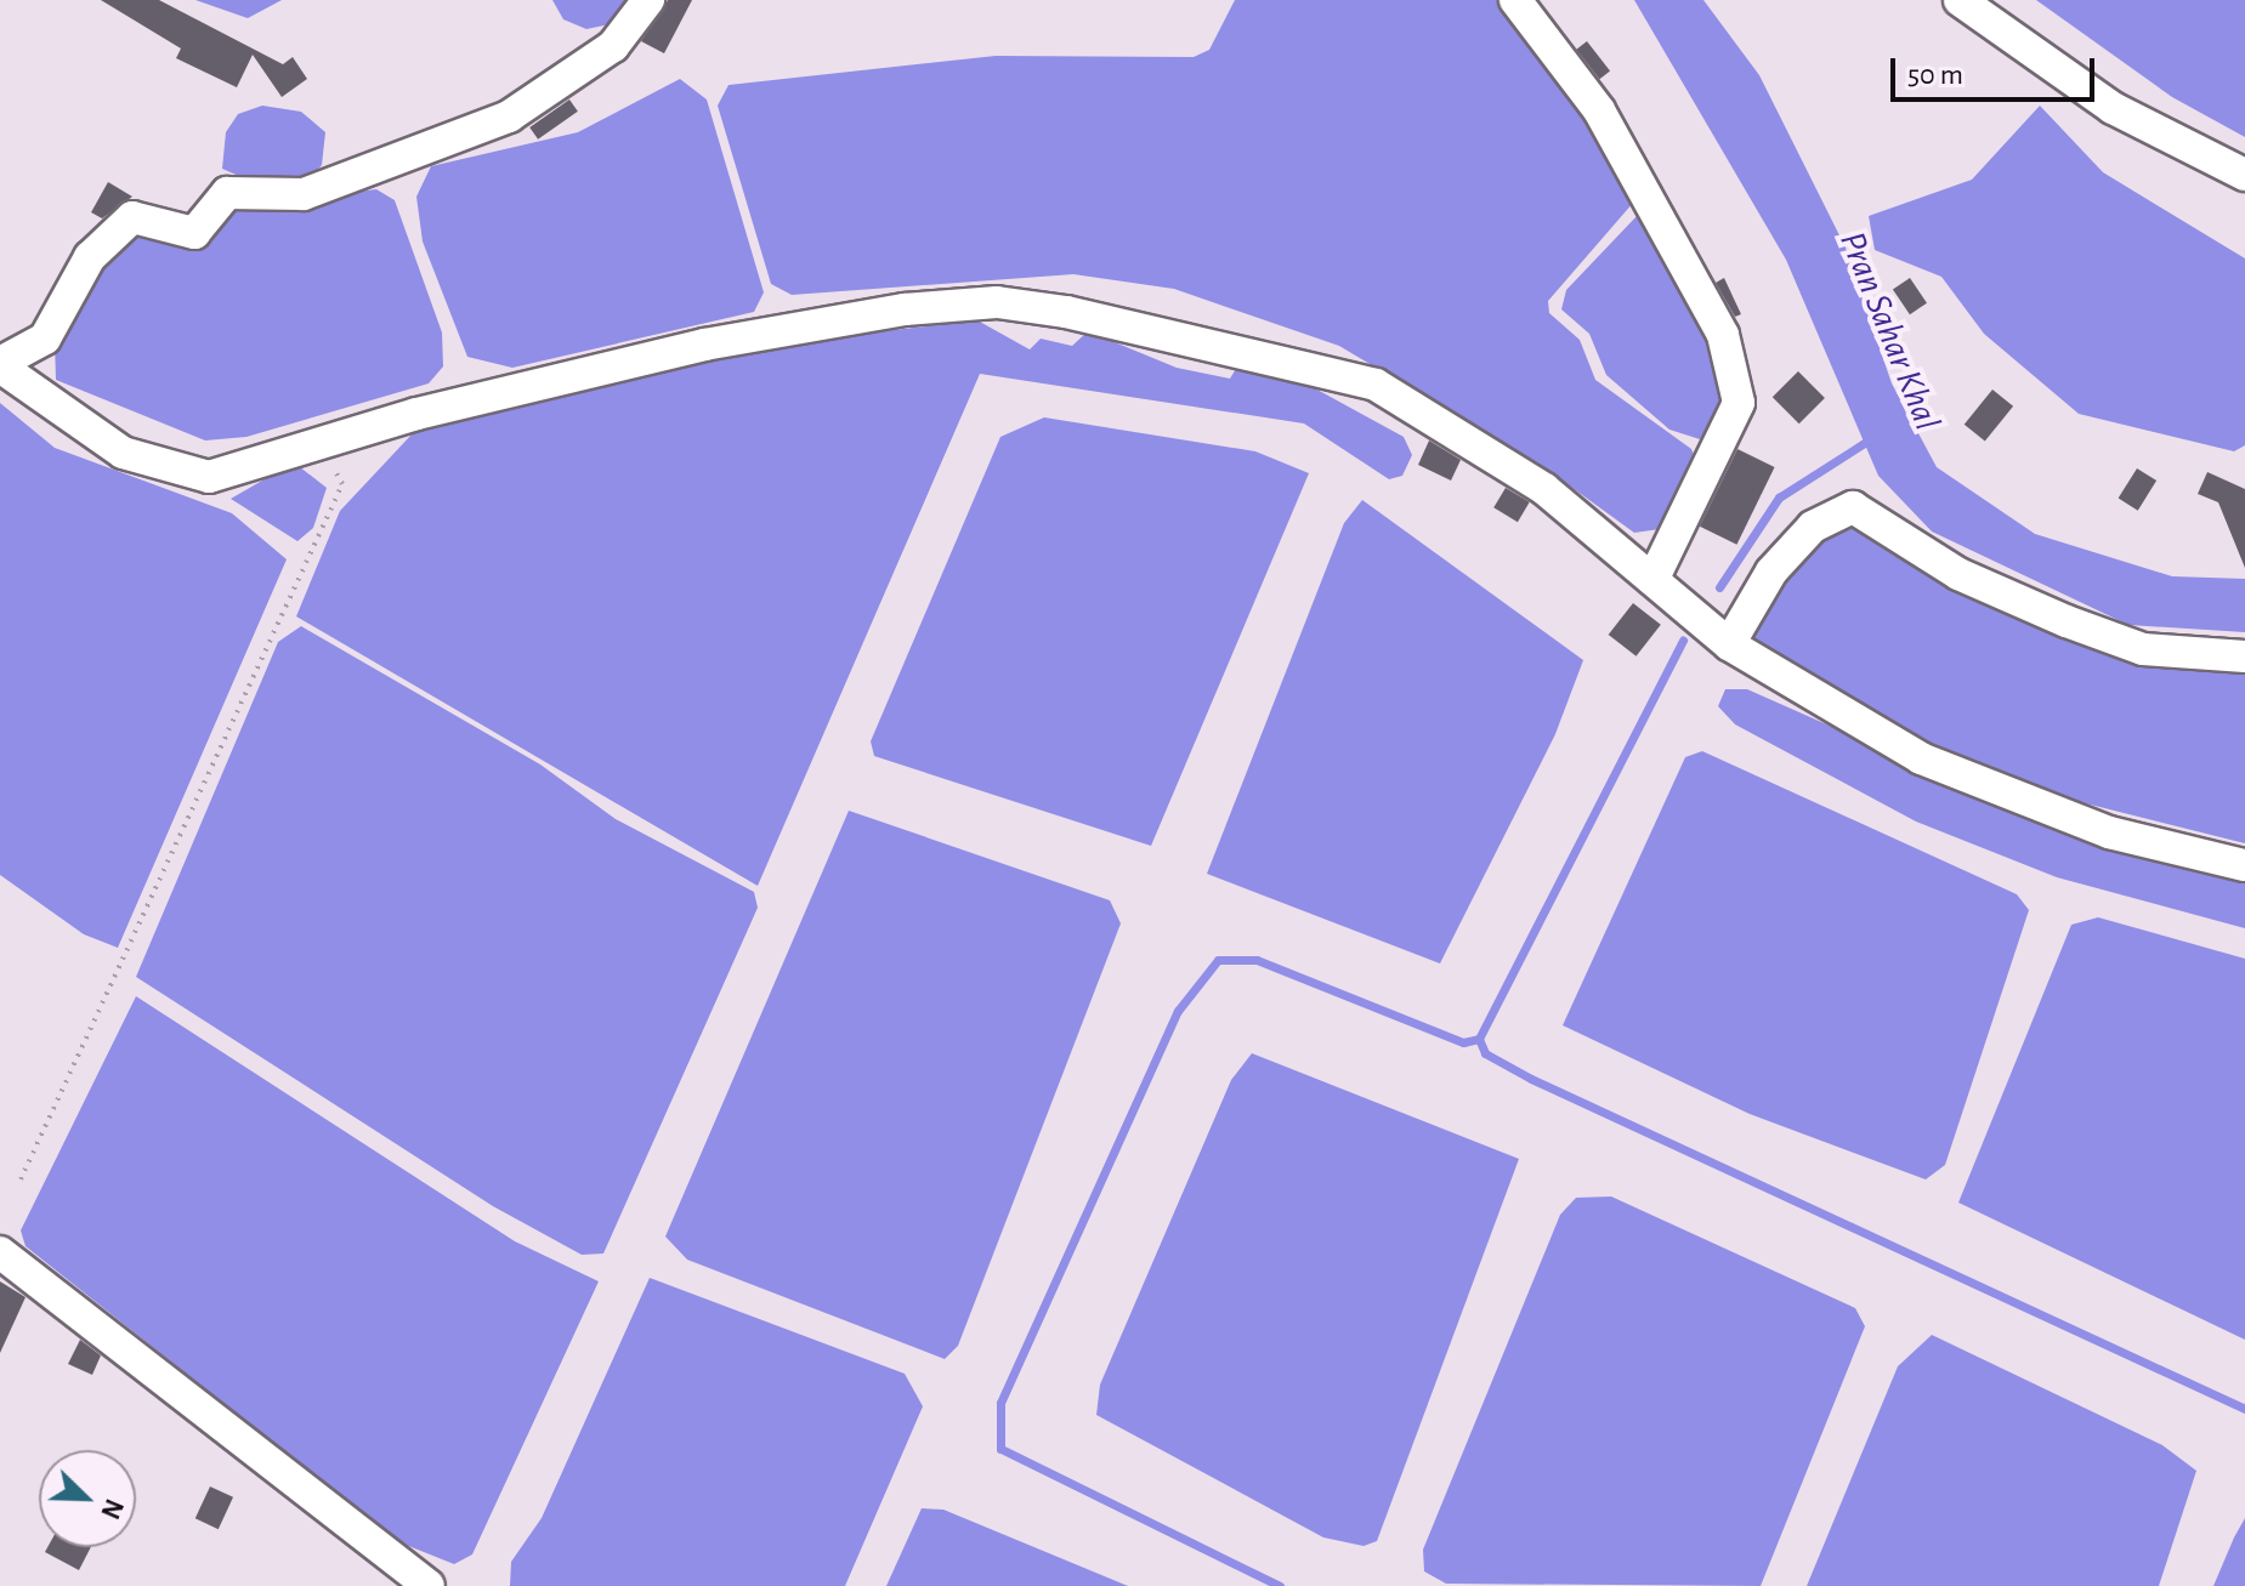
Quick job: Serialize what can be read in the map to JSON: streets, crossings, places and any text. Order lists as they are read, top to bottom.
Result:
{
  "water": ["Pran Sahar Khal"],
  "scale_bar": "50 m",
  "north": "bottom right"
}
